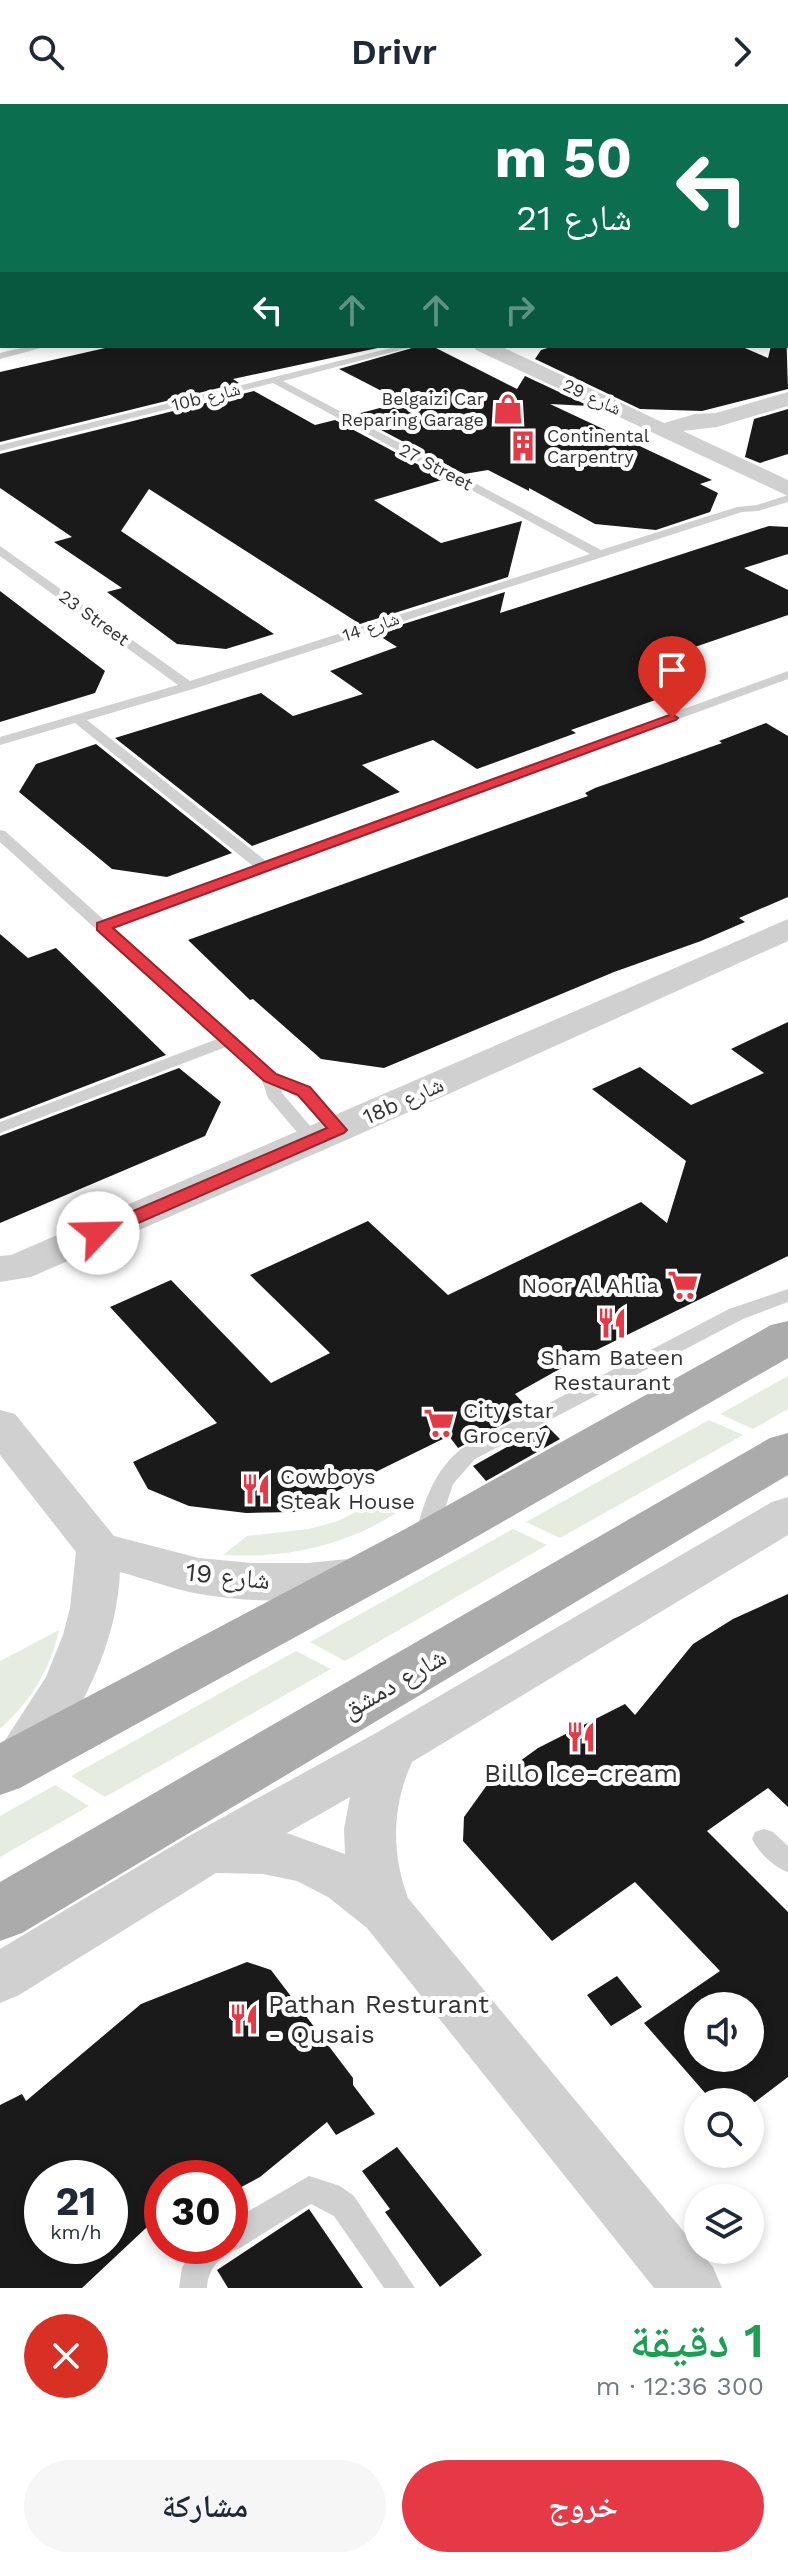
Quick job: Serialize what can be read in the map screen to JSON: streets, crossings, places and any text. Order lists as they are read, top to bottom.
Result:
{
  "streets": {
    "main road": ["شارع دمشق"],
    "street": ["شارع 29", "18b شارع", "شارع 19"],
    "lane": [
      "10b شارع",
      "27 Street",
      "23 Street",
      "شارع 14"
    ]
  },
  "crossings": [
    ["10b شارع", "27 Street"],
    ["شارع 29", "شارع 14"],
    ["27 Street", "شارع 14"],
    ["23 Street", "شارع 14"]
  ],
  "places": {
    "shop": ["Belgaizi Car Reparing Garage"],
    "building": ["Continental Carpentry"],
    "supermarket": ["Noor Al Ahlia", "City star Grocery"],
    "restaurant": [
      "Sham Bateen Restaurant",
      "Cowboys Steak House",
      "Billo Ice-cream",
      "Pathan Resturant - Qusais"
    ]
  },
  "page": {
    "header": "Drivr",
    "turn": ["50 m", "شارع 21"],
    "speed": "21 km/h",
    "limit": "30",
    "heading": ["1 دقيقة", "300 m · 12:36"],
    "buttons": ["خروج", "مشاركة"]
  }
}
